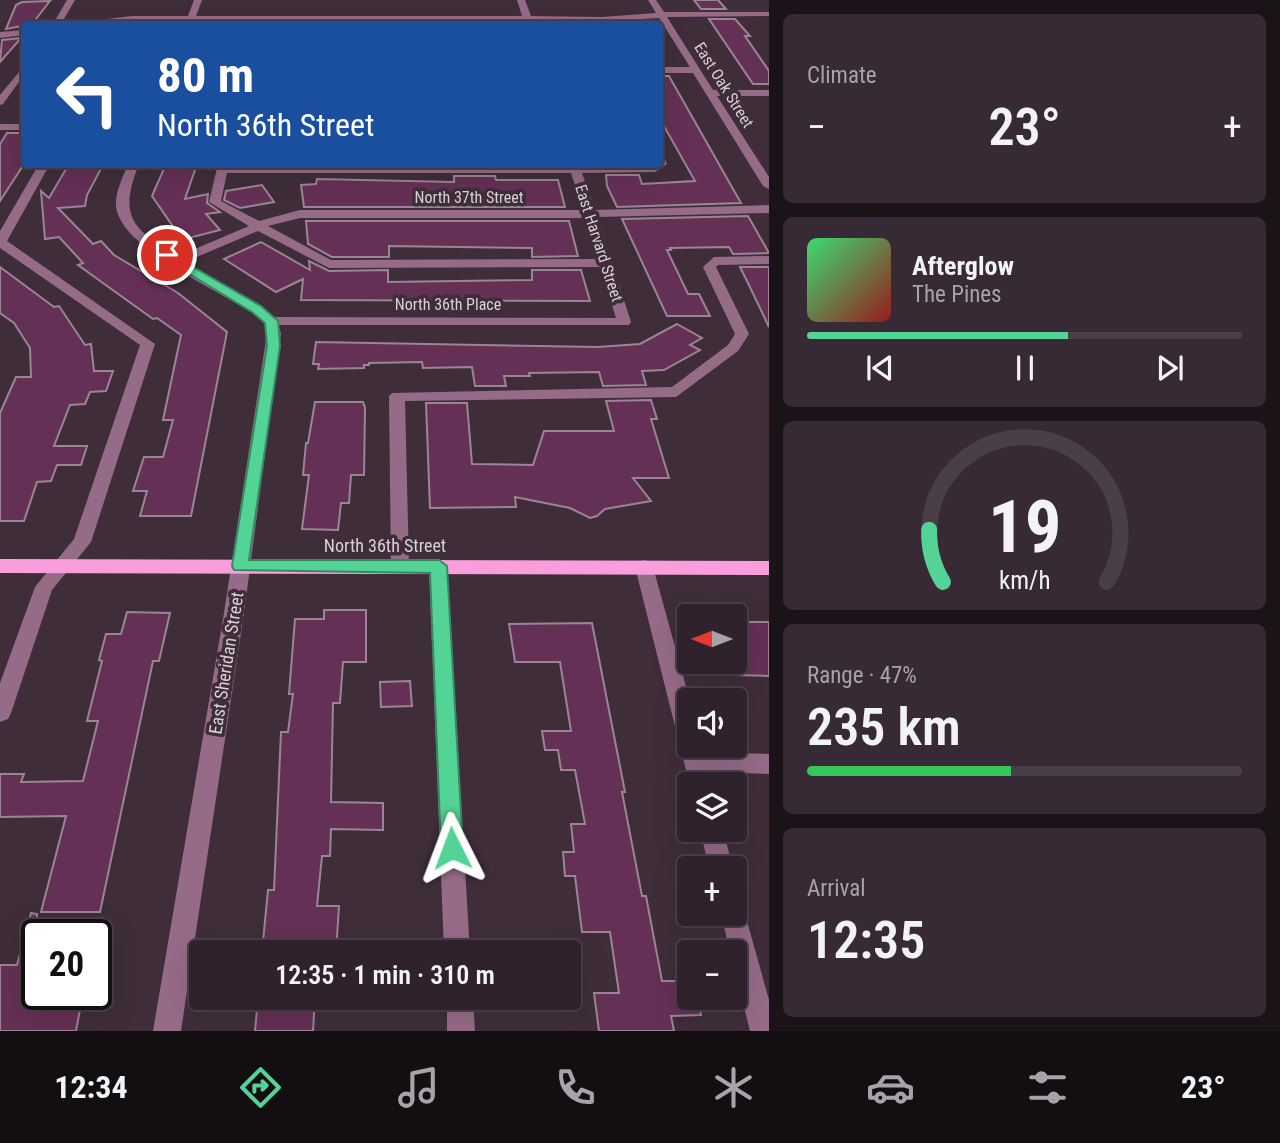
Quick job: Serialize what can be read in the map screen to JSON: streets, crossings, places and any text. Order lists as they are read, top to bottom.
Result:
{
  "streets": {
    "main road": ["North 36th Street"],
    "street": [
      "East Oak Street",
      "North 37th Street",
      "East Harvard Street",
      "North 36th Place",
      "East Sheridan Street"
    ]
  },
  "crossings": [
    ["North 37th Street", "East Harvard Street"],
    ["East Harvard Street", "North 36th Place"],
    ["North 36th Place", "East Sheridan Street"],
    ["North 36th Street", "East Sheridan Street"]
  ],
  "north": "left",
  "page": {
    "tile": [
      "Climate",
      ["Range · 47%", "235 km"],
      ["Arrival", "12:35"]
    ],
    "turn": ["80 m", "North 36th Street"],
    "heat": ["−", "23°", "+"],
    "song": ["Afterglow", "The Pines"],
    "map_buttons": ["+", "−"],
    "limit": "20",
    "trip": "12:35 · 1 min · 310 m",
    "tabs": ["12:34", "23°"],
    "gauge": ["19", "km/h"]
  }
}
